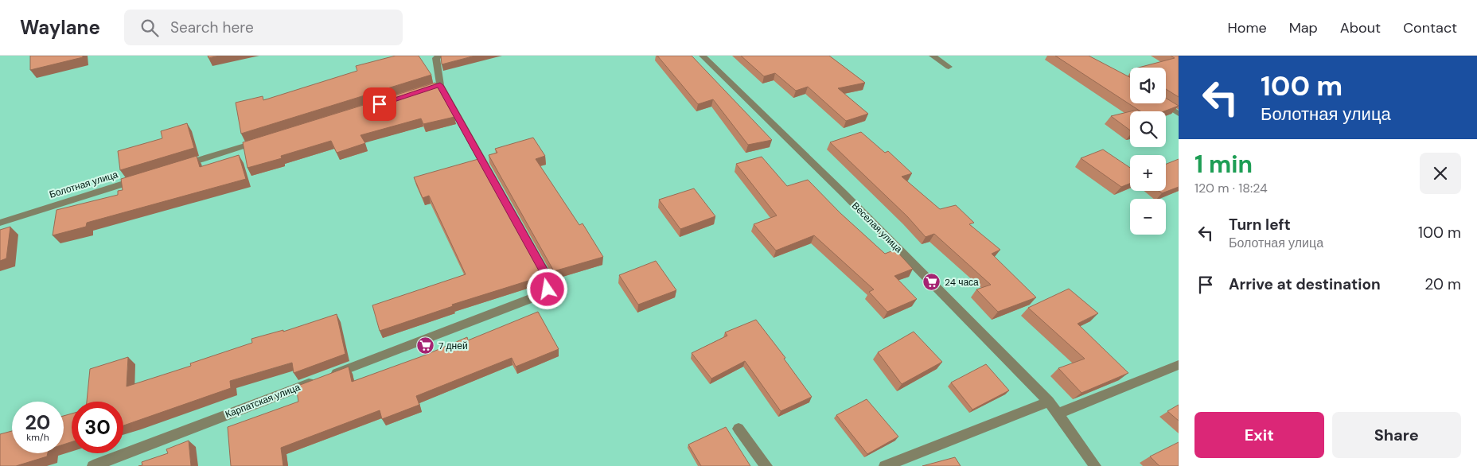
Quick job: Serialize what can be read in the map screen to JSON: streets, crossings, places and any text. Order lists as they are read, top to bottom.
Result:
{
  "streets": {
    "street": ["Болотная улица", "Веселая улица", "Карпатская улица"]
  },
  "places": {
    "supermarket": ["24 часа", "7 дней"]
  },
  "page": {
    "header": "Waylane",
    "search": "Search here",
    "nav": [
      "Home",
      "Map",
      "About",
      "Contact"
    ],
    "turn": ["100 m", "Болотная улица"],
    "map_buttons": ["+", "−"],
    "heading": ["1 min", "120 m · 18:24"],
    "list": [
      {
        "name": "Turn left",
        "note": "Болотная улица",
        "value": "100 m"
      },
      {
        "name": "Arrive at destination",
        "value": "20 m"
      }
    ],
    "speed": "20 km/h",
    "limit": "30",
    "buttons": ["Exit", "Share"]
  }
}
